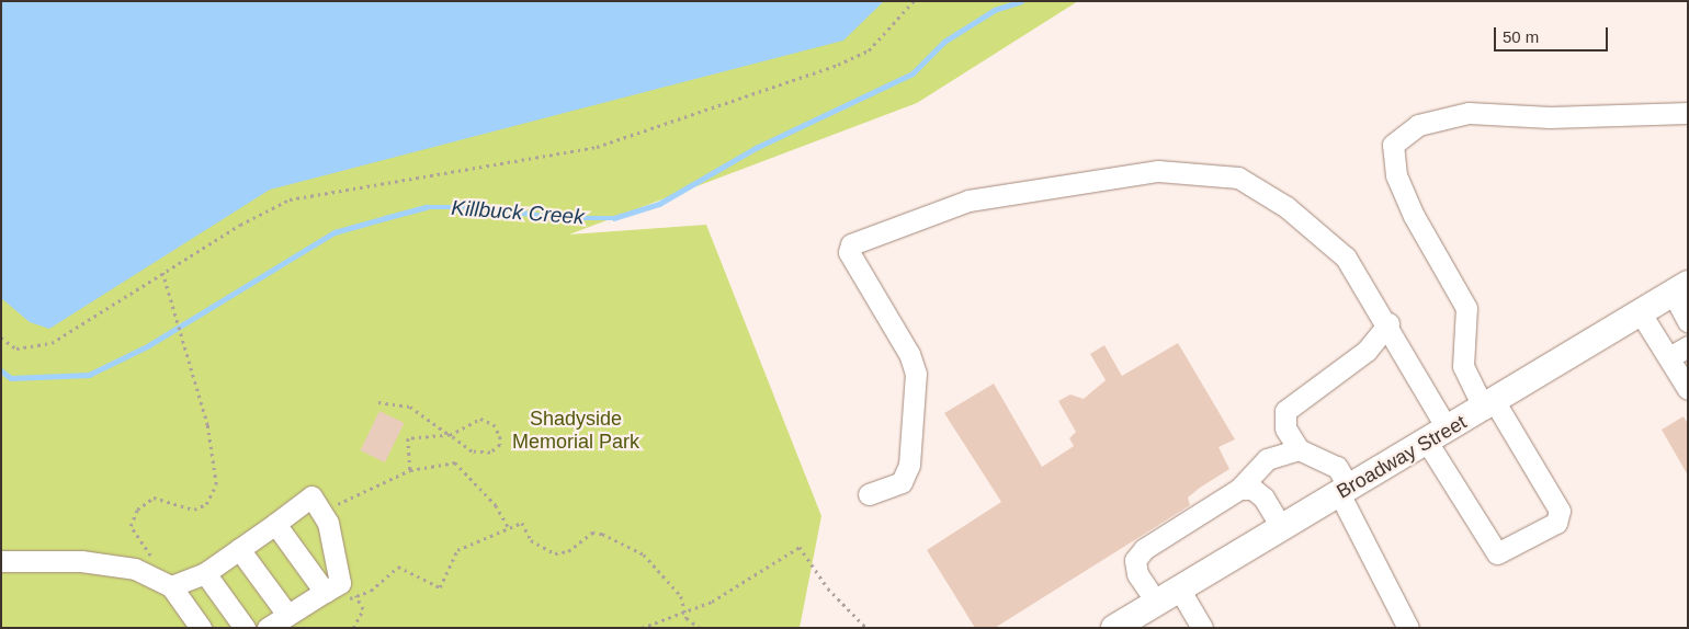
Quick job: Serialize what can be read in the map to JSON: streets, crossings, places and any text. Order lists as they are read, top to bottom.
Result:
{
  "streets": {
    "main road": ["Broadway Street"]
  },
  "water": ["Killbuck Creek"],
  "parks": ["Shadyside Memorial Park"],
  "scale_bar": "50 m"
}
